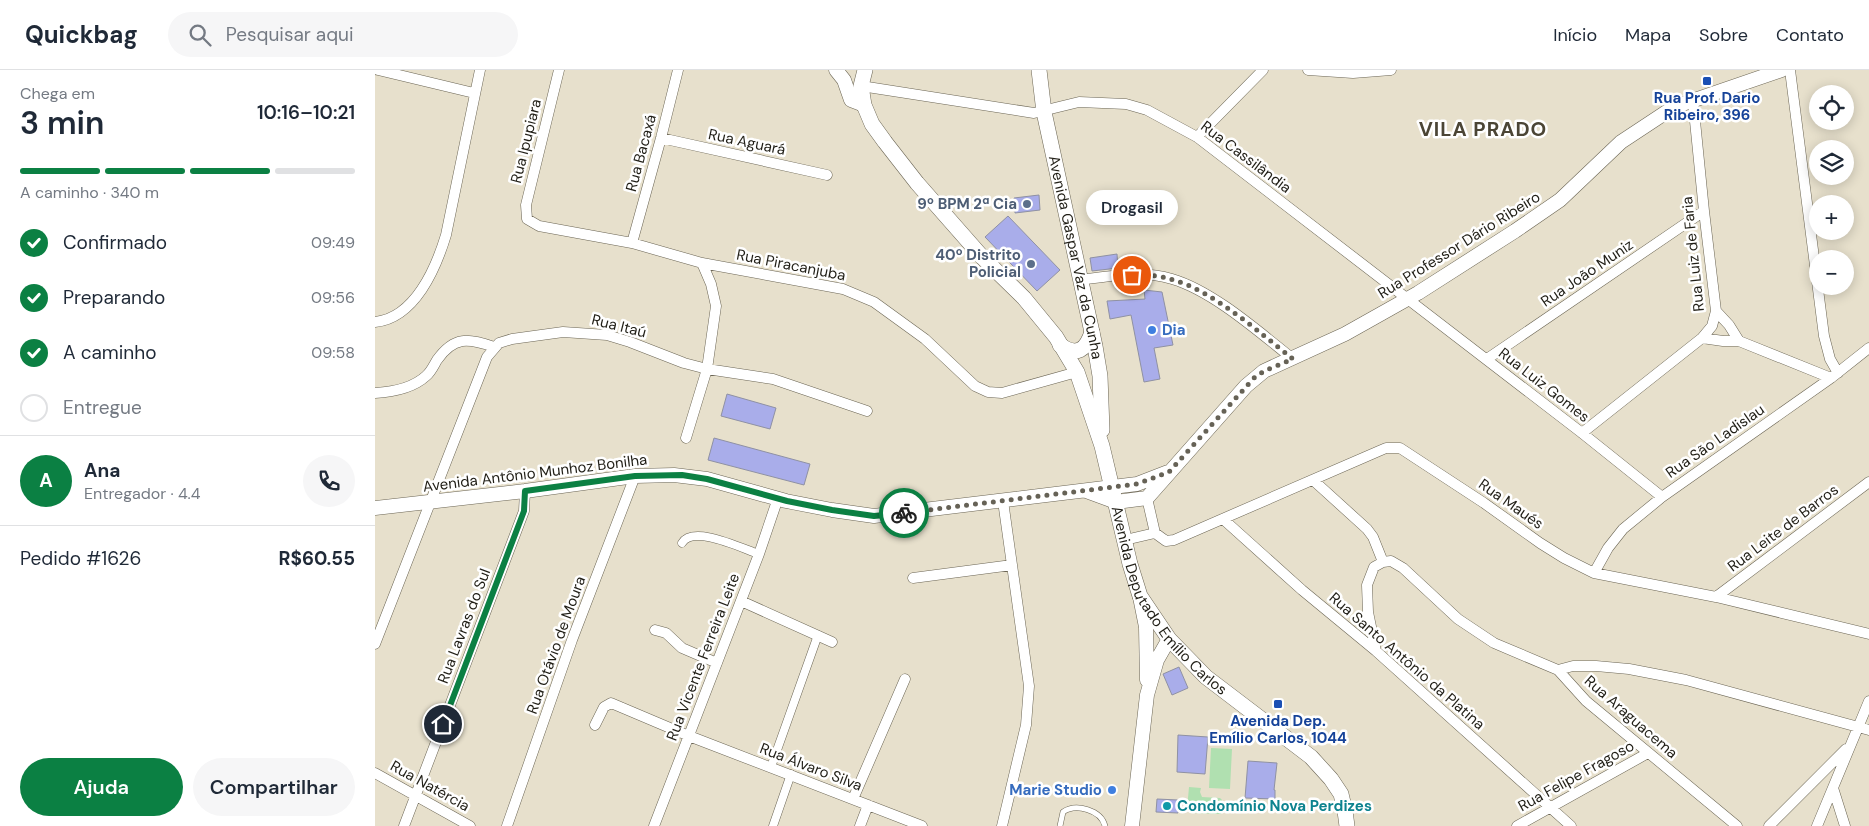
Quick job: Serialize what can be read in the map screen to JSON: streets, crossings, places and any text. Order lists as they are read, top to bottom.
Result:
{
  "streets": {
    "main road": ["Avenida Gaspar Vaz da Cunha", "Avenida Deputado Emílio Carlos"],
    "street": [
      "Rua Ipupiara",
      "Rua Aguará",
      "Rua Bacaxá",
      "Rua Cassilândia",
      "Rua Professor Dário Ribeiro",
      "Rua Luiz de Faria",
      "Rua Piracanjuba",
      "Rua João Muniz",
      "Rua Itaú",
      "Rua Luiz Gomes",
      "Rua São Ladislau",
      "Avenida Antônio Munhoz Bonilha",
      "Rua Maués",
      "Rua Leite de Barros",
      "Rua Lavras do Sul",
      "Rua Otávio de Moura",
      "Rua Vicente Ferreira Leite",
      "Rua Santo Antônio da Platina",
      "Rua Araguacema",
      "Rua Álvaro Silva",
      "Rua Felipe Fragoso",
      "Rua Natércia"
    ]
  },
  "crossings": [
    ["Rua Ipupiara", "Rua Piracanjuba"],
    ["Rua Aguará", "Rua Bacaxá"],
    ["Rua Bacaxá", "Rua Piracanjuba"],
    ["Rua Cassilândia", "Rua Professor Dário Ribeiro"],
    ["Rua Cassilândia", "Avenida Gaspar Vaz da Cunha"],
    ["Rua Cassilândia", "Rua Luiz Gomes"],
    ["Rua Cassilândia", "Avenida Deputado Emílio Carlos"],
    ["Rua Professor Dário Ribeiro", "Rua Luiz de Faria"],
    ["Rua Professor Dário Ribeiro", "Rua Luiz Gomes"],
    ["Rua Professor Dário Ribeiro", "Avenida Antônio Munhoz Bonilha"],
    ["Rua Professor Dário Ribeiro", "Avenida Deputado Emílio Carlos"],
    ["Rua Luiz de Faria", "Rua João Muniz"],
    ["Rua Luiz de Faria", "Rua Luiz Gomes"],
    ["Avenida Gaspar Vaz da Cunha", "Avenida Deputado Emílio Carlos"],
    ["Rua Piracanjuba", "Avenida Deputado Emílio Carlos"],
    ["Rua João Muniz", "Rua Luiz Gomes"],
    ["Rua Luiz Gomes", "Rua São Ladislau"],
    ["Rua São Ladislau", "Rua Maués"],
    ["Avenida Antônio Munhoz Bonilha", "Avenida Deputado Emílio Carlos"],
    ["Avenida Antônio Munhoz Bonilha", "Rua Lavras do Sul"],
    ["Avenida Antônio Munhoz Bonilha", "Rua Otávio de Moura"],
    ["Avenida Antônio Munhoz Bonilha", "Rua Vicente Ferreira Leite"],
    ["Rua Maués", "Rua Leite de Barros"],
    ["Rua Maués", "Avenida Deputado Emílio Carlos"],
    ["Rua Maués", "Rua Santo Antônio da Platina"],
    ["Rua Lavras do Sul", "Rua Natércia"],
    ["Rua Vicente Ferreira Leite", "Rua Álvaro Silva"],
    ["Rua Santo Antônio da Platina", "Rua Felipe Fragoso"],
    ["Rua Araguacema", "Rua Felipe Fragoso"]
  ],
  "districts": ["VILA PRADO"],
  "places": {
    "transit": ["Rua Prof. Dario Ribeiro, 396", "Avenida Dep. Emílio Carlos, 1044"],
    "other": [
      "9º BPM 2ª Cia",
      "40º Distrito Policial",
      "Drogasil",
      "Dia",
      "Marie Studio",
      "Condomínio Nova Perdizes"
    ]
  },
  "page": {
    "header": "Quickbag",
    "search": "Pesquisar aqui",
    "nav": [
      "Início",
      "Mapa",
      "Sobre",
      "Contato"
    ],
    "heading": ["3 min", "Chega em", "10:16–10:21"],
    "panel": [
      "Ana",
      "Entregador · 4.4",
      "Pedido #1626",
      "R$60.55"
    ],
    "map_buttons": ["+", "−"],
    "bar": "A caminho · 340 m",
    "bubble": "Drogasil",
    "list": [
      ["Confirmado", "09:49"],
      ["Preparando", "09:56"],
      ["A caminho", "09:58"],
      "Entregue"
    ],
    "round": "A",
    "buttons": ["Ajuda", "Compartilhar"]
  }
}
